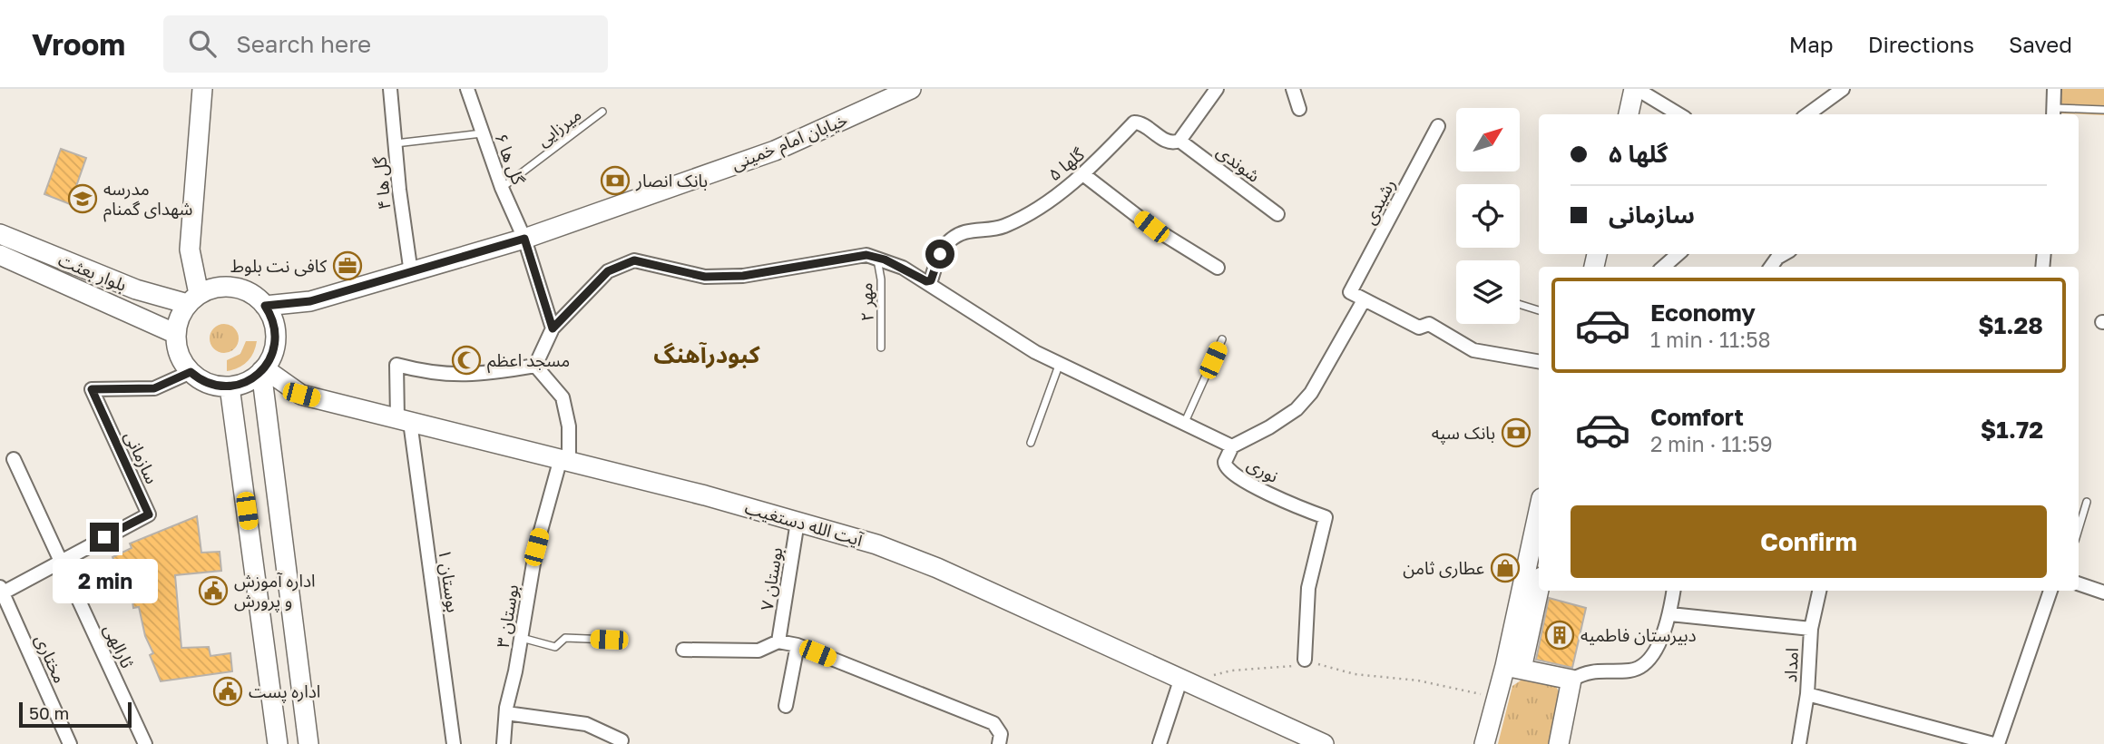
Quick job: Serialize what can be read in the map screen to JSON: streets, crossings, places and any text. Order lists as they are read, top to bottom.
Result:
{
  "streets": {
    "main road": ["خیابان امام خمینی", "بلوار بعثت", "آیت الله دستغیب"],
    "street": [
      "گل ها ۶",
      "شوندی",
      "گلها ۵",
      "گل ها ۴",
      "رشیدی",
      "سازمانی",
      "نوری",
      "بوستان ۷",
      "بوستان ۱",
      "بوستان ۳",
      "ثارالهی",
      "مختاری",
      "امداد"
    ],
    "lane": ["میرزایی", "مهر ۲"]
  },
  "crossings": [
    ["میرزایی", "گل ها ۶"],
    ["خیابان امام خمینی", "گل ها ۶"],
    ["خیابان امام خمینی", "گل ها ۴"],
    ["خیابان امام خمینی", "بلوار بعثت"],
    ["خیابان امام خمینی", "سازمانی"],
    ["خیابان امام خمینی", "آیت الله دستغیب"],
    ["شوندی", "گلها ۵"],
    ["رشیدی", "نوری"],
    ["بلوار بعثت", "سازمانی"],
    ["بلوار بعثت", "آیت الله دستغیب"],
    ["سازمانی", "آیت الله دستغیب"],
    ["سازمانی", "ثارالهی"],
    ["سازمانی", "مختاری"],
    ["آیت الله دستغیب", "بوستان ۷"],
    ["آیت الله دستغیب", "بوستان ۱"],
    ["آیت الله دستغیب", "بوستان ۳"],
    ["بوستان ۱", "بوستان ۳"]
  ],
  "districts": ["کبودرآهنگ"],
  "places": {
    "bank": ["بانک انصار", "بانک سپه"],
    "school or university": ["مدرسه شهدای گمنام"],
    "office": ["کافی نت بلوط"],
    "mosque": ["مسجد اعظم"],
    "shop": ["عطاری ثامن"],
    "public building": ["اداره آموزش و پرورش", "اداره پست"],
    "building": ["دبیرستان فاطمیه"]
  },
  "scale_bar": "50 m",
  "north": "top right",
  "page": {
    "header": "Vroom",
    "search": "Search here",
    "nav": ["Map", "Directions", "Saved"],
    "banner": ["گلها ۵", "سازمانی"],
    "list": [
      {
        "name": "Economy",
        "note": "1 min · 11:58",
        "value": "$1.28"
      },
      {
        "name": "Comfort",
        "note": "2 min · 11:59",
        "value": "$1.72"
      }
    ],
    "buttons": "Confirm",
    "bubble": "2 min",
    "scale": "50 m"
  }
}
